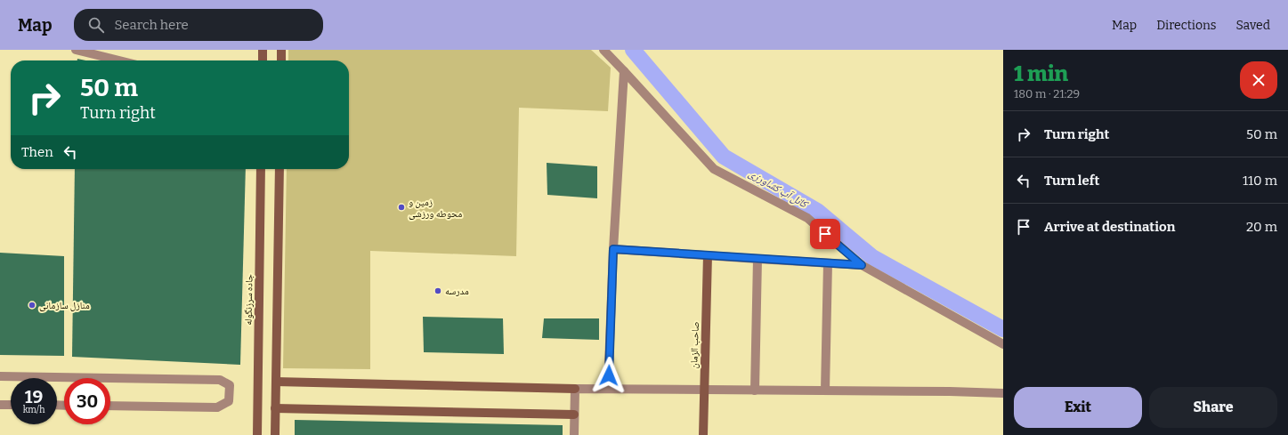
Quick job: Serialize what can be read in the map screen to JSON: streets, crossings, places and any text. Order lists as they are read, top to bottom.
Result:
{
  "streets": {
    "street": ["جاده سرزنگوله", "صاحب الزمان"]
  },
  "water": ["کانل آب کشاورزی"],
  "places": ["زمین و محوطه ورزشی", "مدرسه", "منازل سازمانی"],
  "page": {
    "header": "Map",
    "search": "Search here",
    "nav": ["Map", "Directions", "Saved"],
    "heading": ["1 min", "180 m · 21:29"],
    "turn": ["50 m", "Turn right"],
    "list": [
      {
        "name": "Turn right",
        "value": "50 m"
      },
      {
        "name": "Turn left",
        "value": "110 m"
      },
      {
        "name": "Arrive at destination",
        "value": "20 m"
      }
    ],
    "then": "Then",
    "speed": "19 km/h",
    "limit": "30",
    "buttons": ["Exit", "Share"]
  }
}
